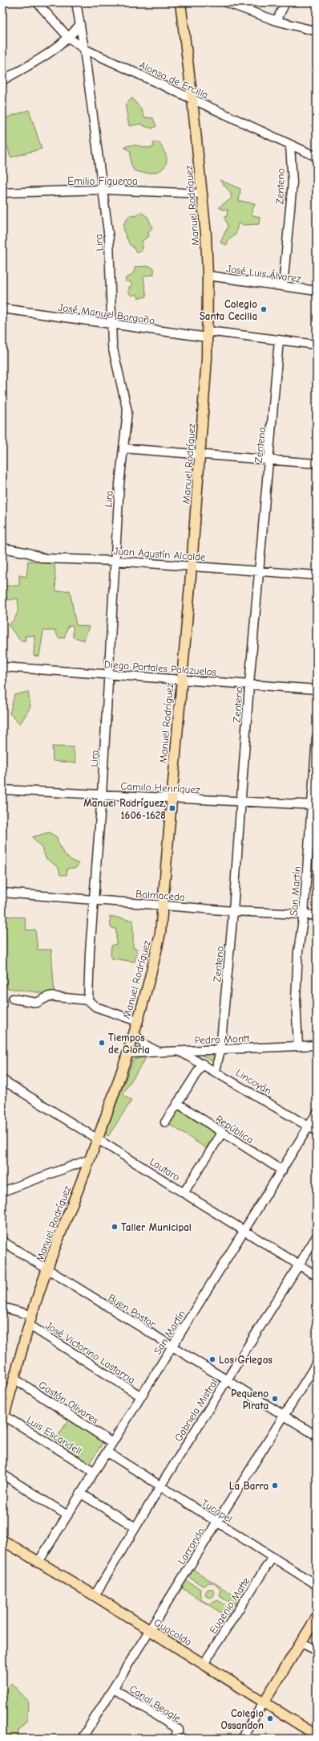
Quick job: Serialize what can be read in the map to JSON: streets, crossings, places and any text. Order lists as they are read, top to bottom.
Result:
{
  "streets": {
    "main road": ["Manuel Rodríguez", "Guacolda"],
    "street": [
      "Alonso de Ercilla",
      "Emilio Figueroa",
      "Zenteno",
      "Lira",
      "José Luis Álvarez",
      "José Manuel Borgoño",
      "Juan Agustín Alcalde",
      "Diego Portales Palazuelos",
      "Camilo Henríquez",
      "San Martín",
      "Balmaceda",
      "Pedro Montt",
      "Lincoyán",
      "República",
      "Lautaro",
      "Buen Pastor",
      "José Victorino Lastarria",
      "Gastón Olivares",
      "Gabriela Mistral",
      "Luis Escandell",
      "Tucapel",
      "Larrondo",
      "Eugenio Matte",
      "Canal Beagle"
    ]
  },
  "crossings": [
    ["Alonso de Ercilla", "Zenteno"],
    ["Alonso de Ercilla", "Manuel Rodríguez"],
    ["Alonso de Ercilla", "Lira"],
    ["Emilio Figueroa", "Manuel Rodríguez"],
    ["Emilio Figueroa", "Lira"],
    ["Zenteno", "José Luis Álvarez"],
    ["Zenteno", "José Manuel Borgoño"],
    ["Zenteno", "Juan Agustín Alcalde"],
    ["Zenteno", "Diego Portales Palazuelos"],
    ["Zenteno", "Camilo Henríquez"],
    ["Zenteno", "Balmaceda"],
    ["Zenteno", "Pedro Montt"],
    ["Zenteno", "Lincoyán"],
    ["Manuel Rodríguez", "José Luis Álvarez"],
    ["Manuel Rodríguez", "José Manuel Borgoño"],
    ["Manuel Rodríguez", "Juan Agustín Alcalde"],
    ["Manuel Rodríguez", "Diego Portales Palazuelos"],
    ["Manuel Rodríguez", "Camilo Henríquez"],
    ["Manuel Rodríguez", "Balmaceda"],
    ["Manuel Rodríguez", "Pedro Montt"],
    ["Manuel Rodríguez", "Lautaro"],
    ["Manuel Rodríguez", "Buen Pastor"],
    ["Manuel Rodríguez", "José Victorino Lastarria"],
    ["Manuel Rodríguez", "Gastón Olivares"],
    ["Manuel Rodríguez", "Luis Escandell"],
    ["Lira", "José Manuel Borgoño"],
    ["Lira", "Juan Agustín Alcalde"],
    ["Lira", "Diego Portales Palazuelos"],
    ["Lira", "Camilo Henríquez"],
    ["Lira", "Balmaceda"],
    ["Camilo Henríquez", "San Martín"],
    ["San Martín", "Balmaceda"],
    ["San Martín", "Pedro Montt"],
    ["San Martín", "Lincoyán"],
    ["San Martín", "República"],
    ["San Martín", "Lautaro"],
    ["San Martín", "Buen Pastor"],
    ["San Martín", "José Victorino Lastarria"],
    ["San Martín", "Gastón Olivares"],
    ["San Martín", "Luis Escandell"],
    ["San Martín", "Tucapel"],
    ["San Martín", "Guacolda"],
    ["Pedro Montt", "Lincoyán"],
    ["Lautaro", "Gabriela Mistral"],
    ["Buen Pastor", "Gabriela Mistral"],
    ["Buen Pastor", "Larrondo"],
    ["Gabriela Mistral", "Tucapel"],
    ["Gabriela Mistral", "Guacolda"],
    ["Tucapel", "Larrondo"],
    ["Tucapel", "Eugenio Matte"],
    ["Larrondo", "Guacolda"],
    ["Larrondo", "Canal Beagle"],
    ["Eugenio Matte", "Guacolda"]
  ],
  "places": {
    "other": [
      "Colegio Santa Cecilia",
      "Tiempos de Gloria",
      "Taller Municipal",
      "Los Griegos",
      "Pequeno Pirata",
      "La Barra",
      "Colegio Ossandon"
    ],
    "transit": ["Manuel Rodríguez, 1606-1628"]
  }
}
